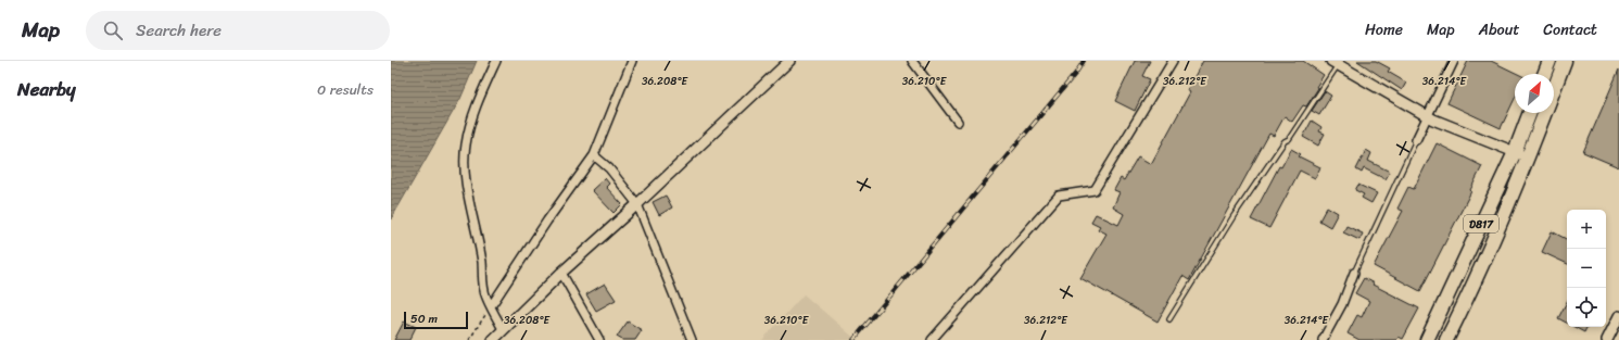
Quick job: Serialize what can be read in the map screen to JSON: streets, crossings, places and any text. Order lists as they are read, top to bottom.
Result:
{
  "streets": {
    "highway": ["D817"]
  },
  "scale_bar": "50 m",
  "north": "top right",
  "page": {
    "header": "Map",
    "search": "Search here",
    "nav": [
      "Home",
      "Map",
      "About",
      "Contact"
    ],
    "heading": ["Nearby", "0 results"],
    "map_buttons": ["+", "−"],
    "scale": "50 m"
  },
  "coordinates": [
    "36.208°E",
    "36.210°E",
    "36.212°E",
    "36.214°E"
  ]
}
